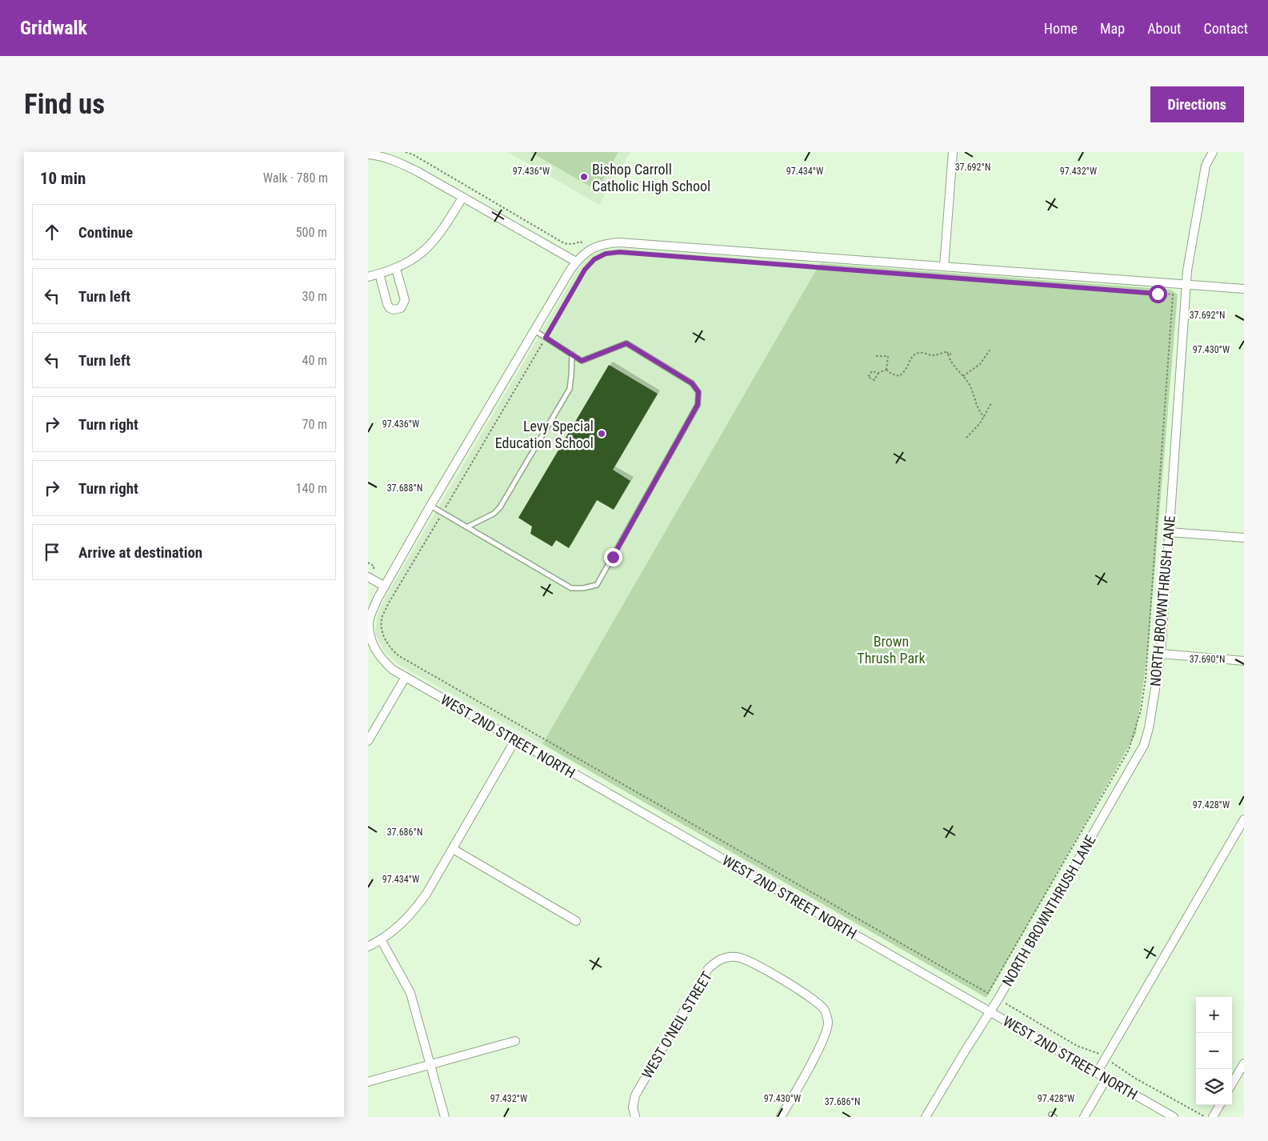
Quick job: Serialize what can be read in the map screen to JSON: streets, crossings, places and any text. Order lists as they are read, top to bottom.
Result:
{
  "streets": {
    "street": ["NORTH BROWNTHRUSH LANE", "WEST 2ND STREET NORTH", "WEST O'NEIL STREET"]
  },
  "crossings": [
    ["NORTH BROWNTHRUSH LANE", "WEST 2ND STREET NORTH"]
  ],
  "parks": ["Brown Thrush Park"],
  "places": ["Bishop Carroll Catholic High School", "Levy Special Education School"],
  "page": {
    "header": "Gridwalk",
    "nav": [
      "Home",
      "Map",
      "About",
      "Contact"
    ],
    "buttons": "Directions",
    "title": "Find us",
    "heading": ["10 min", "Walk · 780 m"],
    "list": [
      ["Continue", "500 m"],
      ["Turn left", "30 m"],
      ["Turn left", "40 m"],
      ["Turn right", "70 m"],
      ["Turn right", "140 m"],
      "Arrive at destination"
    ],
    "map_buttons": ["+", "−"]
  },
  "coordinates": [
    "37.692°N",
    "97.432°W",
    "97.436°W",
    "97.434°W",
    "97.430°W",
    "37.688°N",
    "37.690°N",
    "97.428°W",
    "37.686°N"
  ]
}
